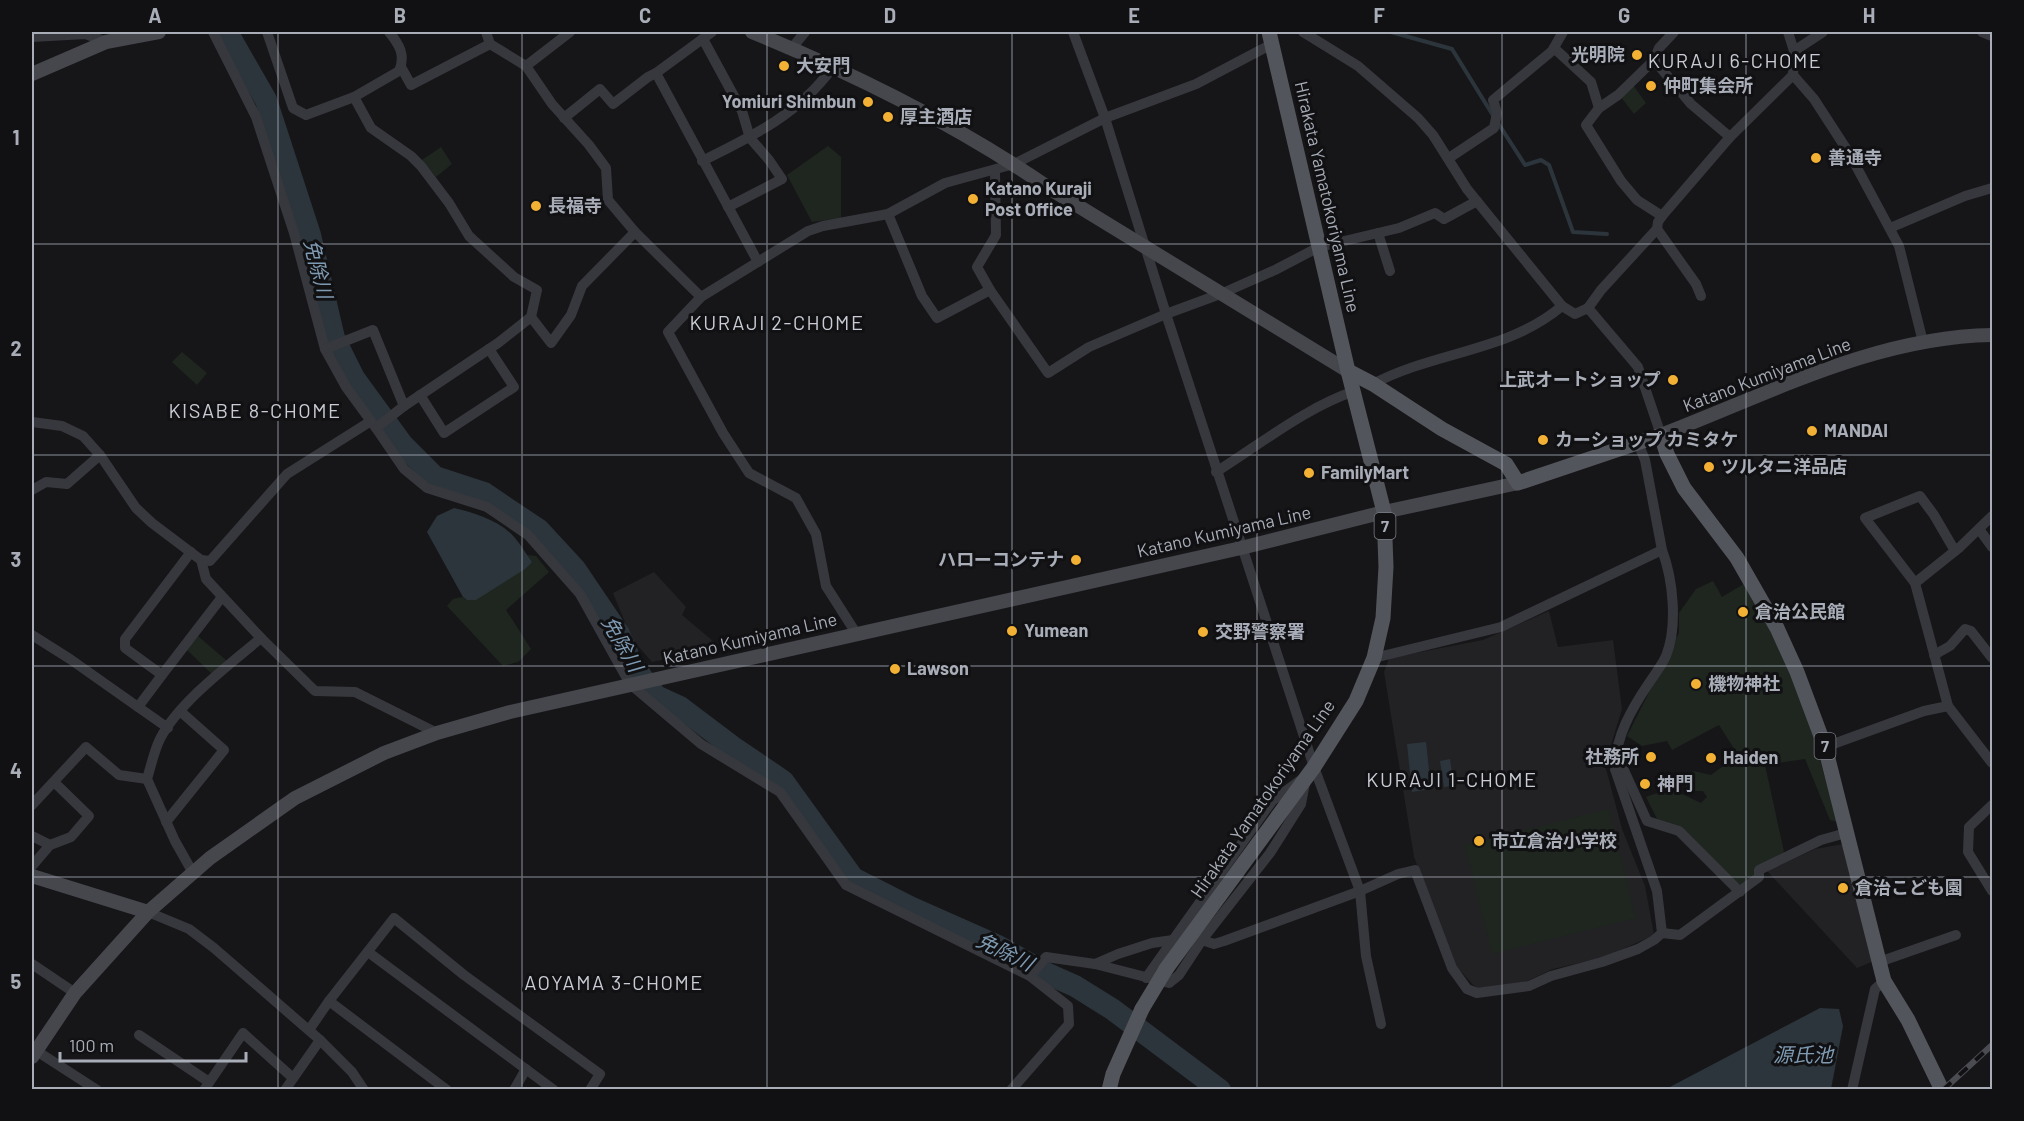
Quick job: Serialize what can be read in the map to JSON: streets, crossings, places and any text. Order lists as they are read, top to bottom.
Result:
{
  "streets": {
    "main road": ["Hirakata Yamatokoriyama Line", "Katano Kumiyama Line", "7"]
  },
  "crossings": [
    ["Hirakata Yamatokoriyama Line", "Katano Kumiyama Line"],
    ["Katano Kumiyama Line", "7"]
  ],
  "districts": [
    "KURAJI 6-CHOME",
    "KURAJI 2-CHOME",
    "KISABE 8-CHOME",
    "KURAJI 1-CHOME",
    "AOYAMA 3-CHOME"
  ],
  "water": ["免除川", "源氏池"],
  "places": [
    "光明院",
    "大安門",
    "仲町集会所",
    "Yomiuri Shimbun",
    "厚主酒店",
    "善通寺",
    "Katano Kuraji Post Office",
    "長福寺",
    "上武オートショップ",
    "MANDAI",
    "カーショップ カミタケ",
    "ツルタニ洋品店",
    "FamilyMart",
    "ハローコンテナ",
    "倉治公民館",
    "Yumean",
    "交野警察署",
    "Lawson",
    "機物神社",
    "社務所",
    "Haiden",
    "神門",
    "市立倉治小学校",
    "倉治こども園"
  ],
  "scale_bar": "100 m",
  "grid": {
    "columns": [
      "A",
      "B",
      "C",
      "D",
      "E",
      "F",
      "G",
      "H"
    ],
    "rows": [
      "1",
      "2",
      "3",
      "4",
      "5"
    ]
  }
}
